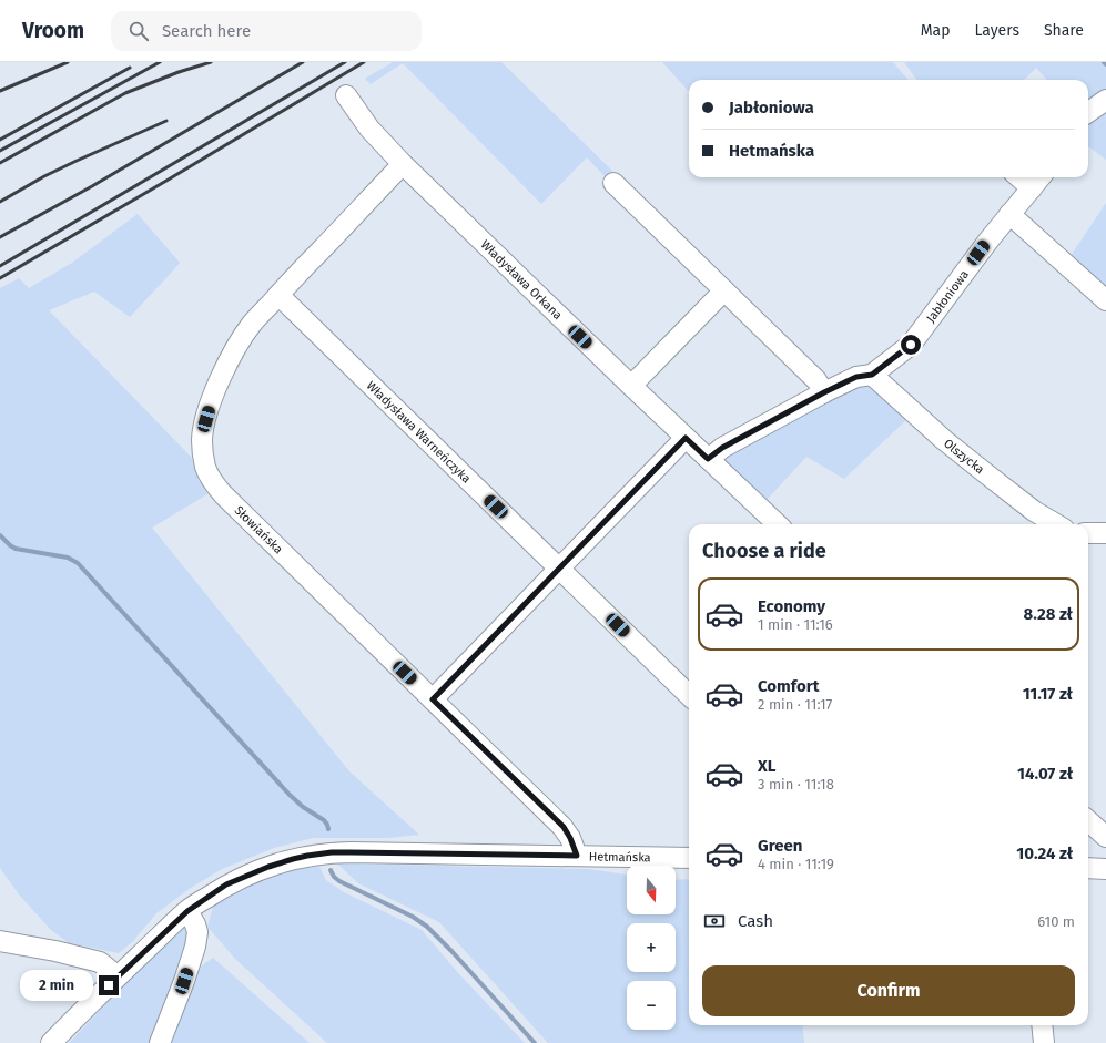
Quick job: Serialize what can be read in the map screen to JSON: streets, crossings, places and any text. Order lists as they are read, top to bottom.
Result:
{
  "streets": {
    "street": [
      "Władysława Orkana",
      "Jabłoniowa",
      "Władysława Warneńczyka",
      "Olszycka",
      "Słowiańska",
      "Hetmańska"
    ]
  },
  "crossings": [
    ["Władysława Orkana", "Słowiańska"],
    ["Jabłoniowa", "Olszycka"],
    ["Władysława Warneńczyka", "Słowiańska"],
    ["Słowiańska", "Hetmańska"]
  ],
  "north": "bottom",
  "page": {
    "header": "Vroom",
    "search": "Search here",
    "nav": ["Map", "Layers", "Share"],
    "banner": ["Jabłoniowa", "Hetmańska"],
    "heading": "Choose a ride",
    "list": [
      {
        "name": "Economy",
        "note": "1 min · 11:16",
        "value": "8.28 zł"
      },
      {
        "name": "Comfort",
        "note": "2 min · 11:17",
        "value": "11.17 zł"
      },
      {
        "name": "XL",
        "note": "3 min · 11:18",
        "value": "14.07 zł"
      },
      {
        "name": "Green",
        "note": "4 min · 11:19",
        "value": "10.24 zł"
      }
    ],
    "map_buttons": ["+", "−"],
    "pay": ["Cash", "610 m"],
    "buttons": "Confirm",
    "bubble": "2 min"
  }
}
